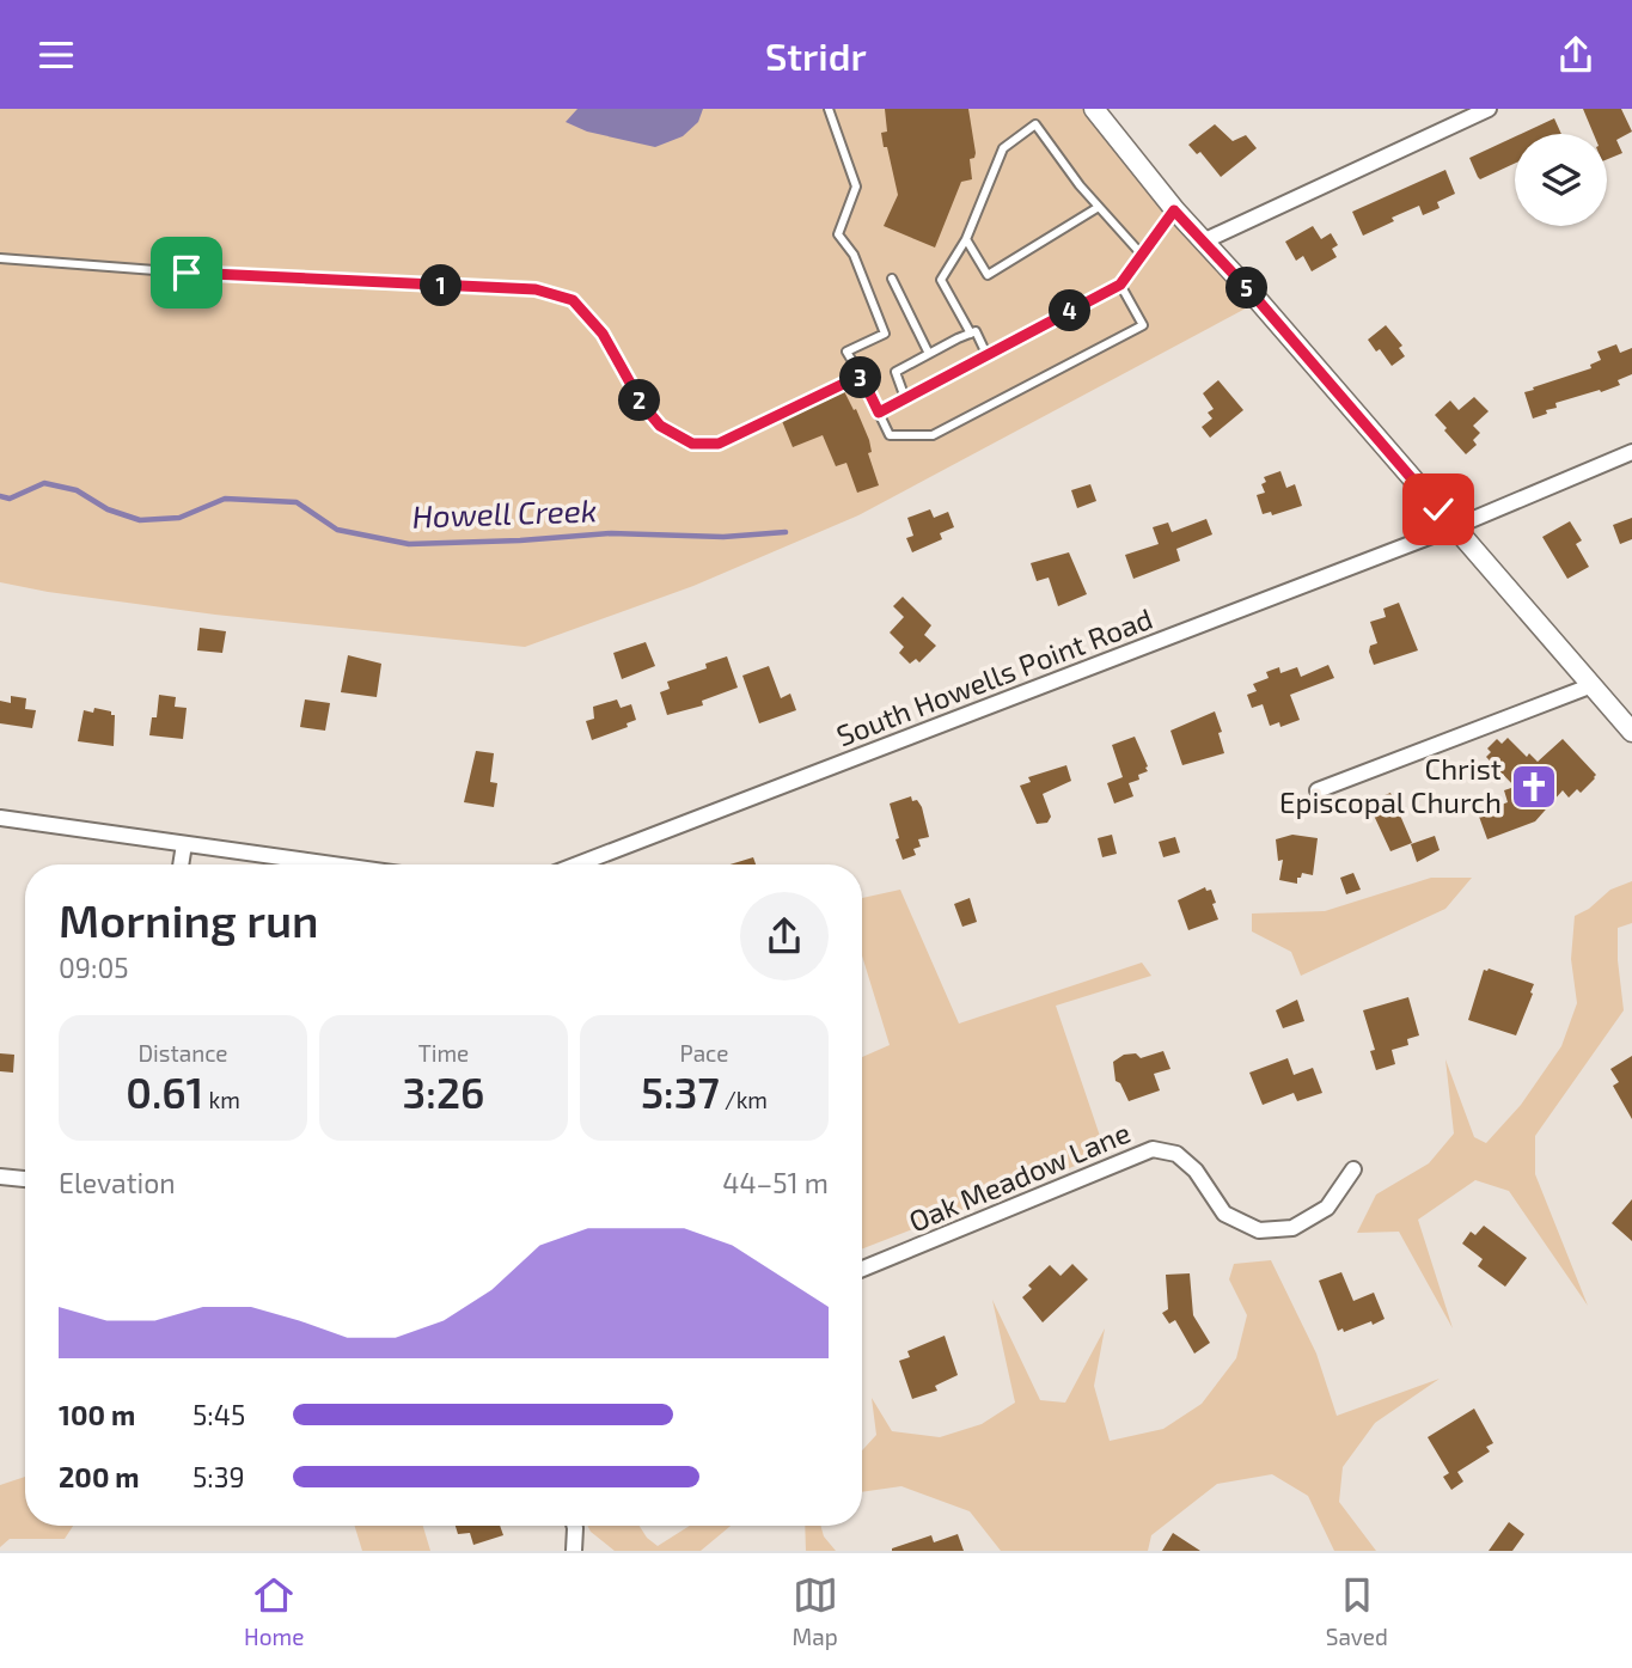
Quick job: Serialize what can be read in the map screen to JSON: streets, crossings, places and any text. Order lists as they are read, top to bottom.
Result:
{
  "streets": {
    "street": ["South Howells Point Road", "Oak Meadow Lane"]
  },
  "water": ["Howell Creek"],
  "places": {
    "church": ["Christ Episcopal Church"]
  },
  "page": {
    "header": "Stridr",
    "pins": [
      "1",
      "5",
      "4",
      "3",
      "2"
    ],
    "heading": ["Morning run", "09:05"],
    "stats": [
      ["Distance", "0.61 km"],
      ["Time", "3:26"],
      ["Pace", "5:37 /km"]
    ],
    "chart": ["Elevation", "44–51 m"],
    "list": [
      {
        "name": "100 m",
        "note": "5:45"
      },
      {
        "name": "200 m",
        "note": "5:39"
      }
    ],
    "tabs": ["Home", "Map", "Saved"]
  }
}
